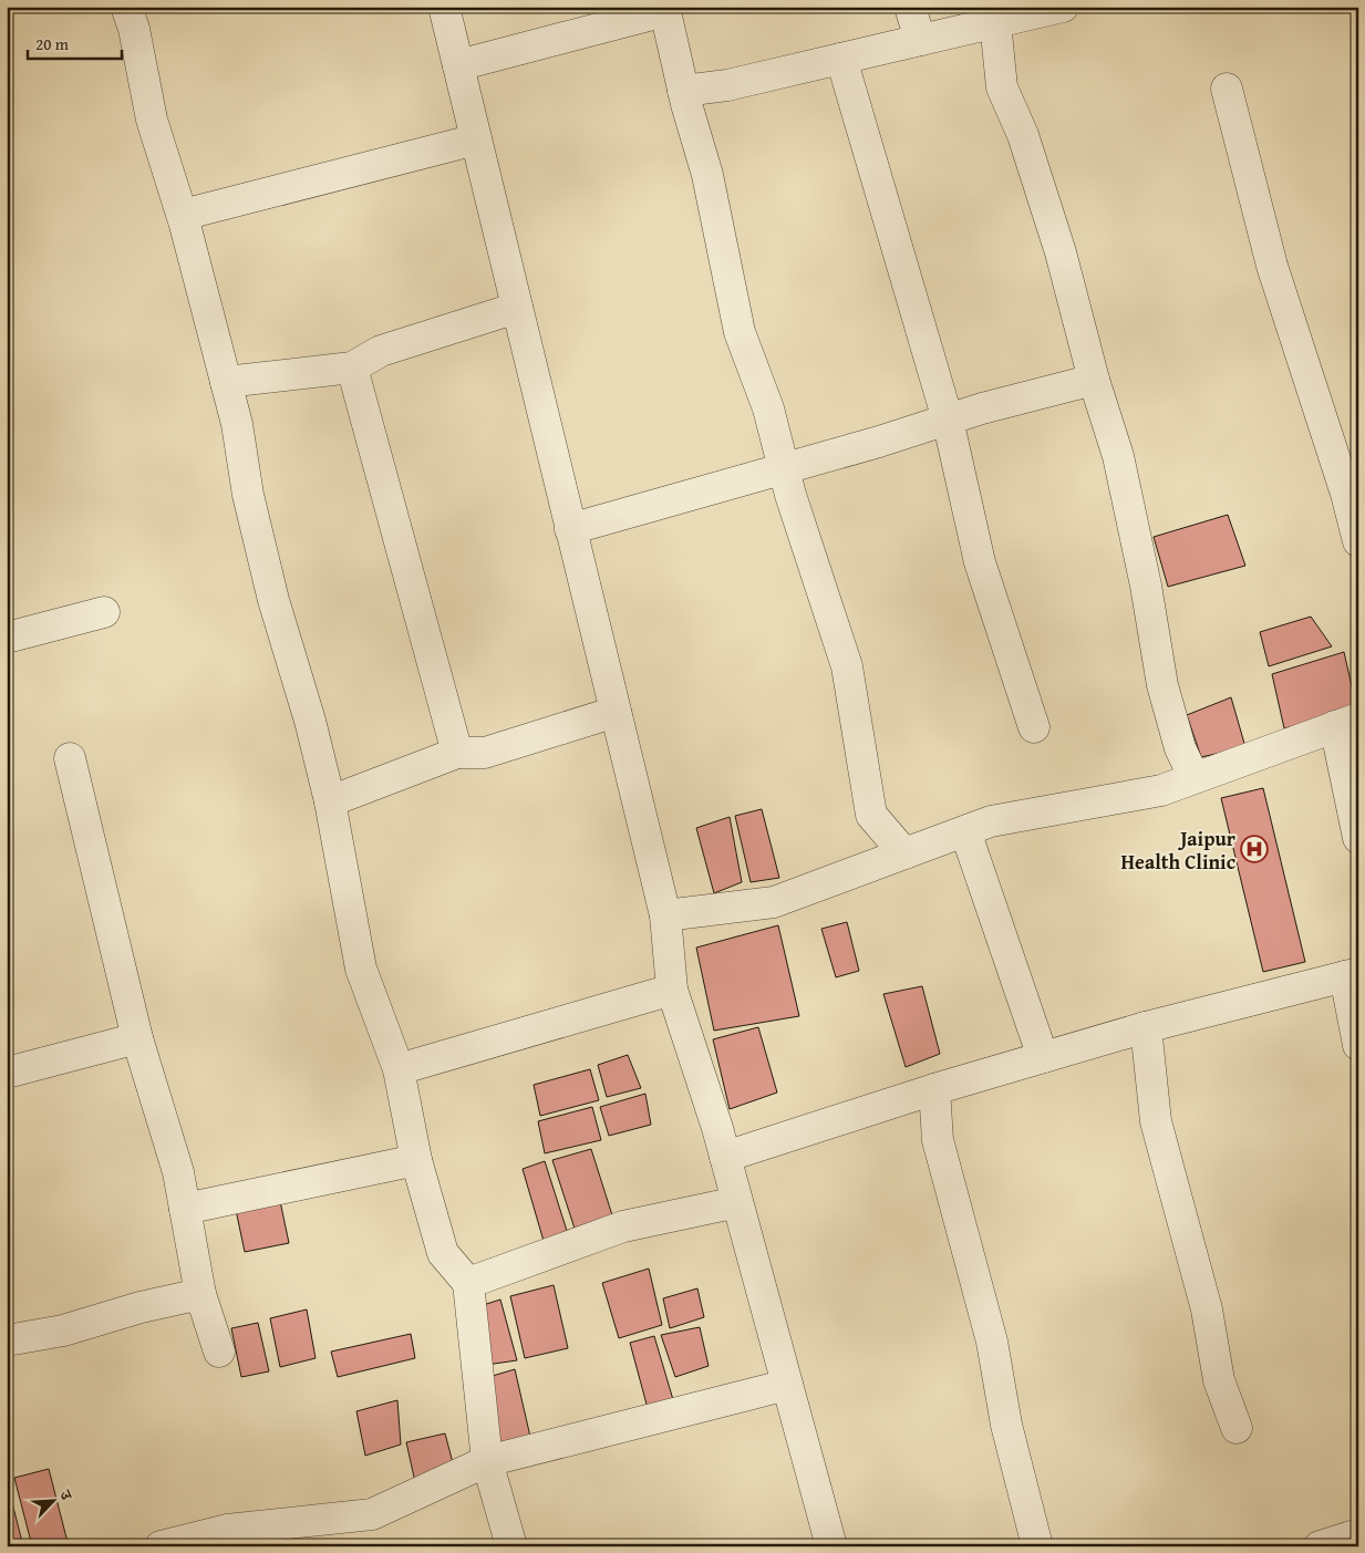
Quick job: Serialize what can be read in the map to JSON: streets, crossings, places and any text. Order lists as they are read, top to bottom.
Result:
{
  "places": {
    "hospital": ["Jaipur Health Clinic"]
  },
  "scale_bar": "20 m",
  "north": "top right"
}
